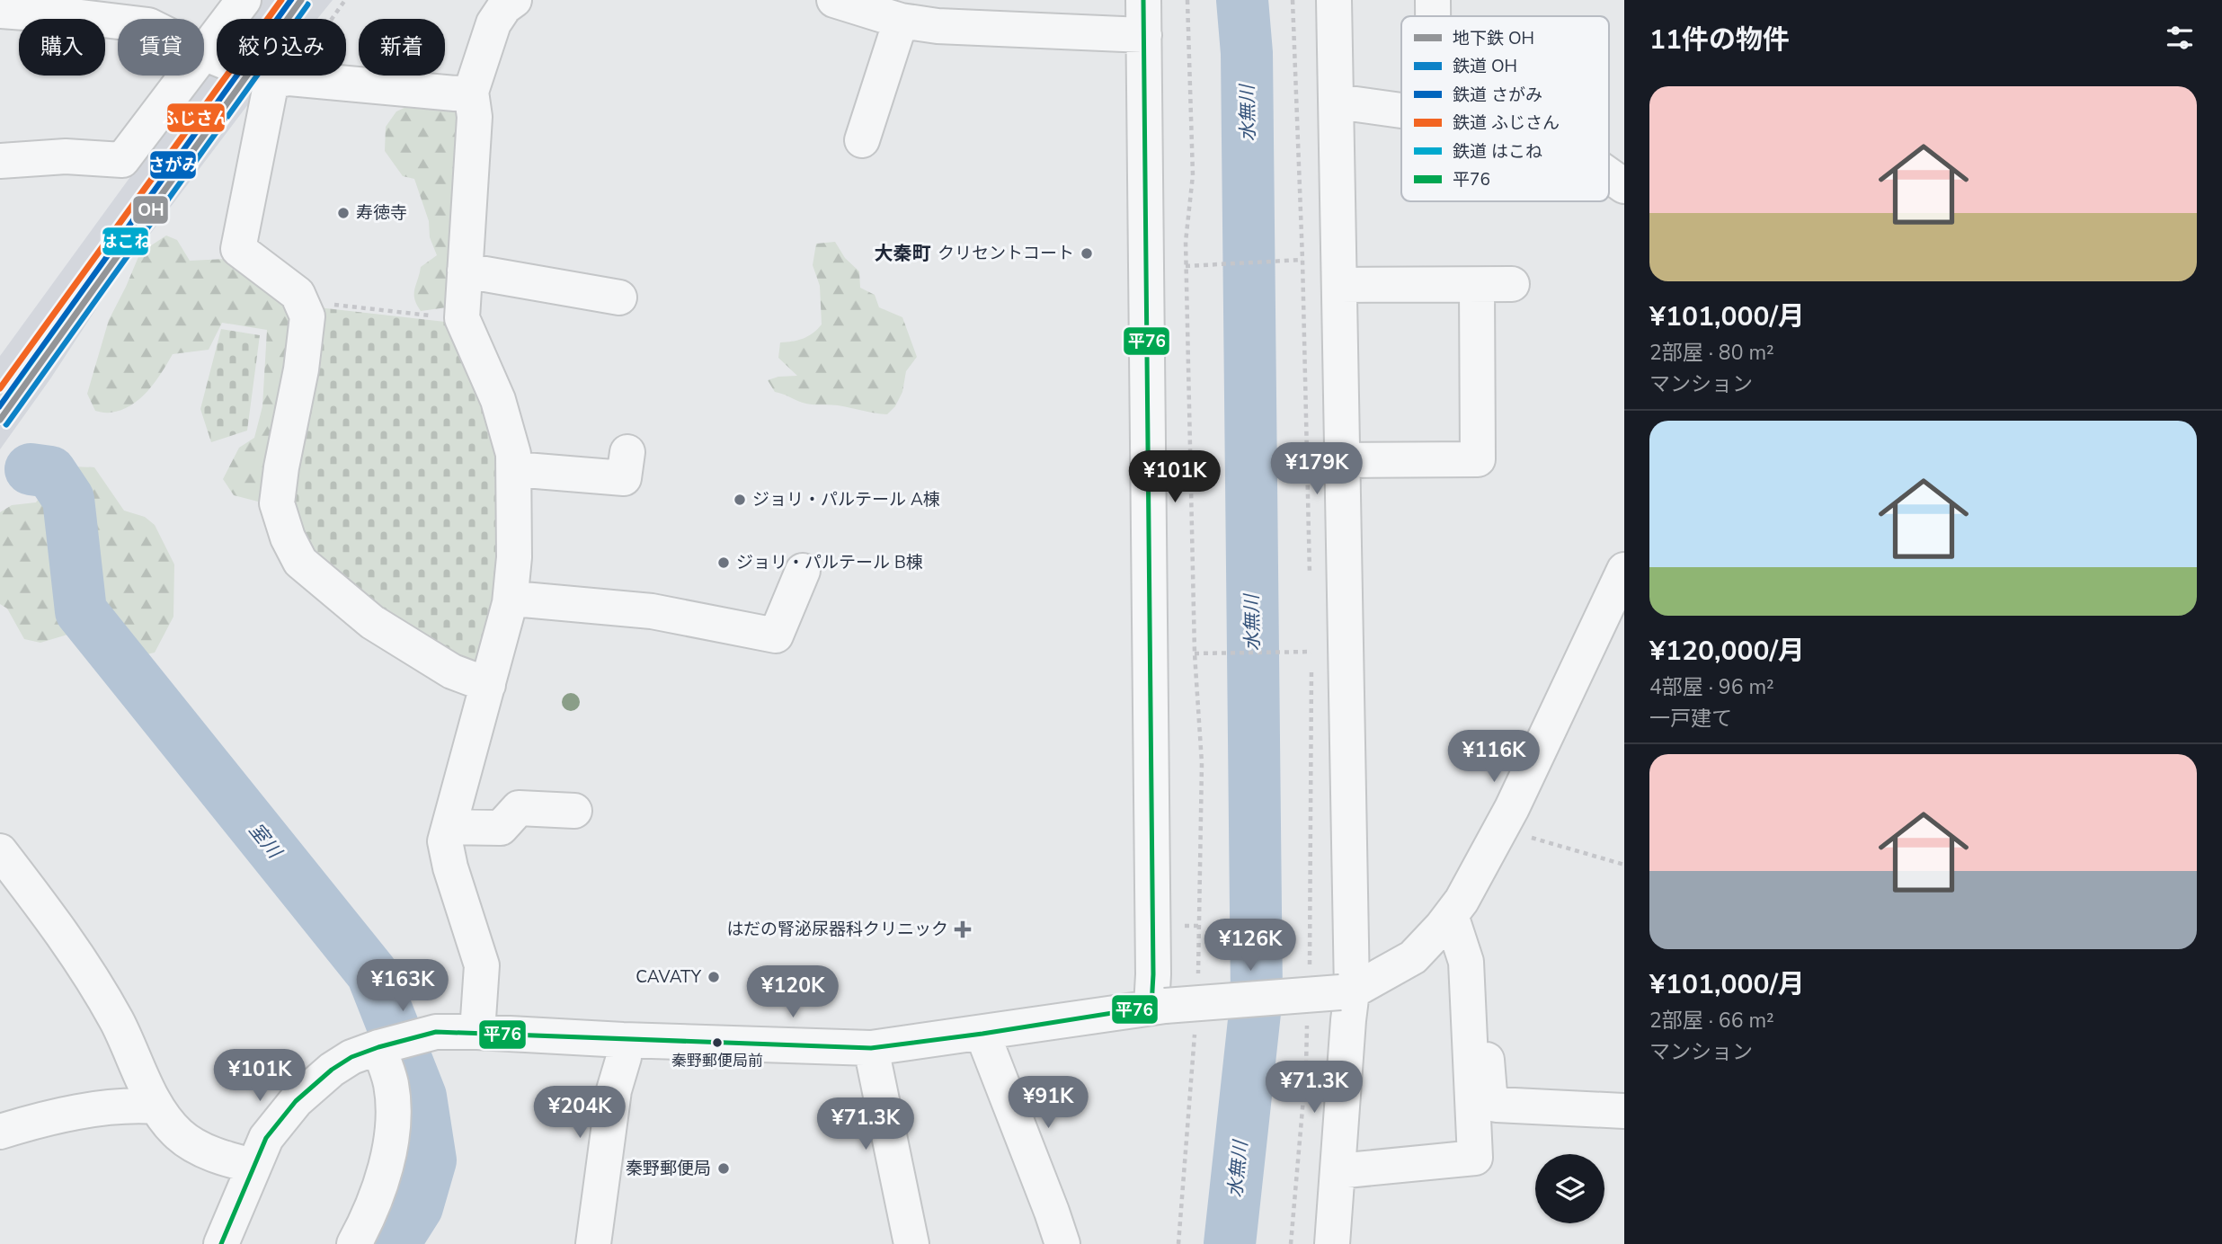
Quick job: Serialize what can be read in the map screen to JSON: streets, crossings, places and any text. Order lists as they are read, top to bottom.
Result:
{
  "districts": ["大秦町"],
  "water": ["水無川", "室川"],
  "places": {
    "other": [
      "寿徳寺",
      "クリセントコート",
      "ジョリ・パルテール A棟",
      "ジョリ・パルテール B棟",
      "CAVATY",
      "秦野郵便局前",
      "秦野郵便局"
    ],
    "health": ["はだの腎泌尿器科クリニック"]
  },
  "lines": [
    "metro line OH",
    "rail line さがみ",
    "rail line ふじさん",
    "transit line 平76",
    "rail line OH",
    "rail line はこね"
  ],
  "legend": [
    "地下鉄 OH",
    "鉄道 OH",
    "鉄道 さがみ",
    "鉄道 ふじさん",
    "鉄道 はこね",
    "平76"
  ],
  "page": {
    "heading": "11件の物件",
    "chip": [
      "購入",
      "賃貸",
      "絞り込み",
      "新着"
    ],
    "list": [
      {
        "name": "¥101,000/月",
        "note": "2部屋 · 80 m² · マンション"
      },
      {
        "name": "¥120,000/月",
        "note": "4部屋 · 96 m² · 一戸建て"
      },
      {
        "name": "¥101,000/月",
        "note": "2部屋 · 66 m² · マンション"
      }
    ],
    "price": [
      "¥179K",
      "¥101K",
      "¥116K",
      "¥126K",
      "¥163K",
      "¥120K",
      "¥101K",
      "¥71.3K",
      "¥91K",
      "¥204K",
      "¥71.3K"
    ]
  }
}
